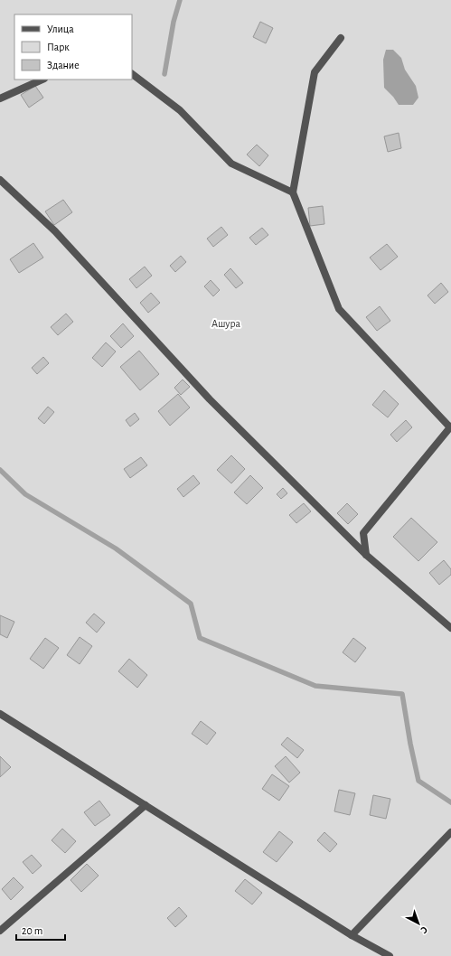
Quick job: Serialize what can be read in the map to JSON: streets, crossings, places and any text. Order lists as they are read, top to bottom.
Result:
{
  "parks": ["Ашура"],
  "legend": ["Улица", "Парк", "Здание"],
  "scale_bar": "20 m",
  "north": "bottom right"
}
